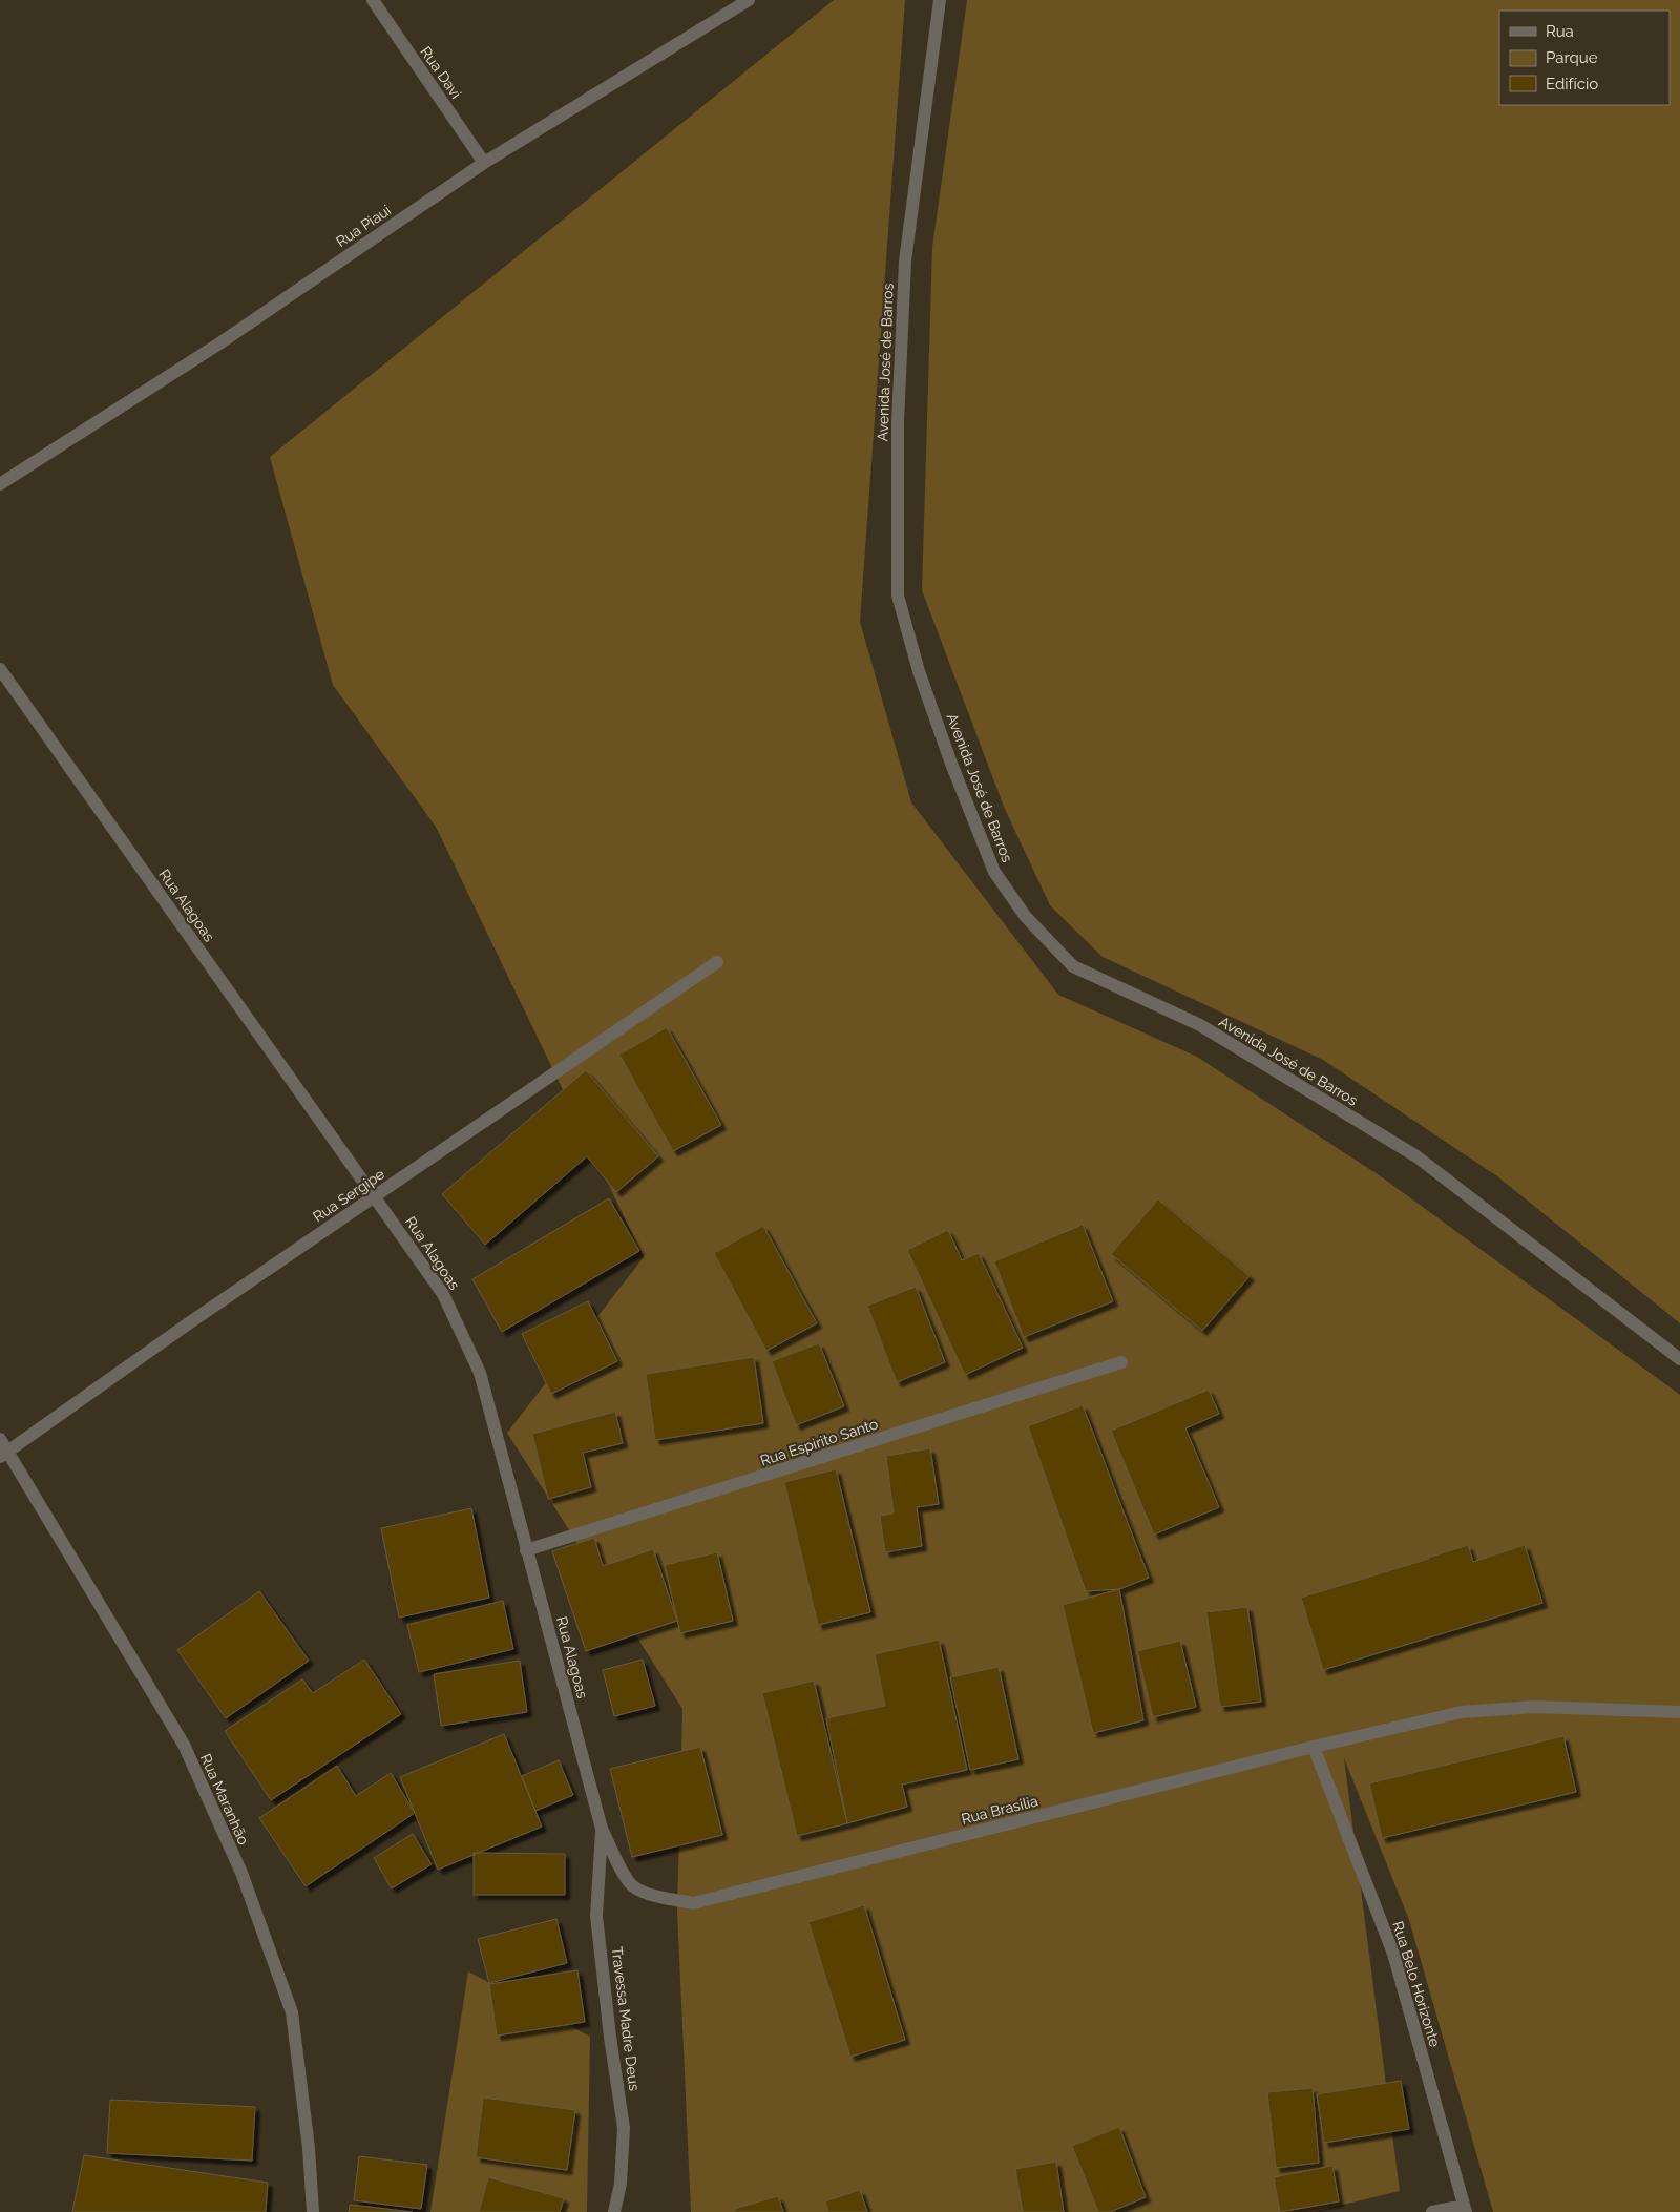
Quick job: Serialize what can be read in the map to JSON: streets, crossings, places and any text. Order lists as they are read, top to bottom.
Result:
{
  "streets": {
    "street": [
      "Rua Davi",
      "Rua Piaui",
      "Avenida José de Barros",
      "Rua Alagoas",
      "Rua Sergipe",
      "Rua Espirito Santo",
      "Rua Maranhão",
      "Rua Brasilia",
      "Rua Belo Horizonte",
      "Travessa Madre Deus"
    ]
  },
  "crossings": [
    ["Rua Davi", "Rua Piaui"],
    ["Rua Alagoas", "Rua Sergipe"],
    ["Rua Alagoas", "Rua Espirito Santo"],
    ["Rua Alagoas", "Rua Brasilia"],
    ["Rua Alagoas", "Travessa Madre Deus"],
    ["Rua Sergipe", "Rua Maranhão"],
    ["Rua Brasilia", "Rua Belo Horizonte"]
  ],
  "legend": ["Rua", "Parque", "Edifício"]
}
